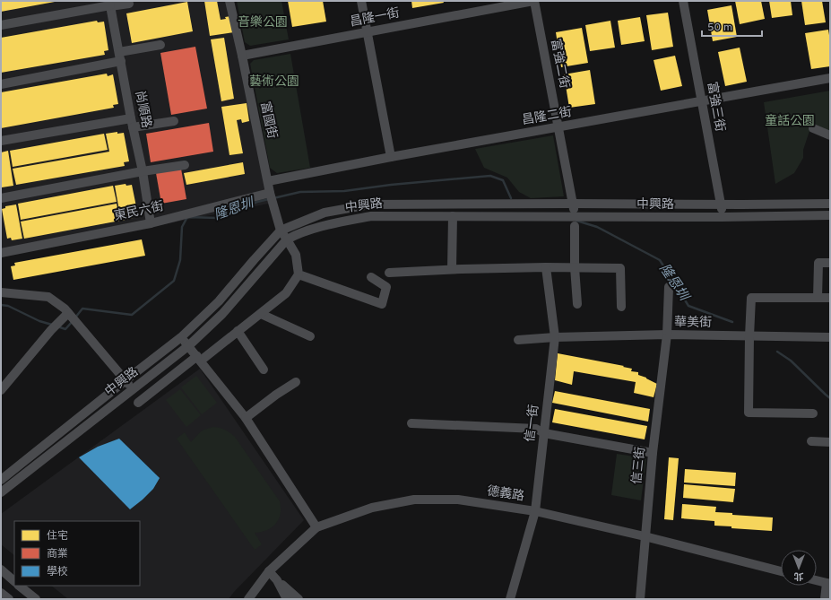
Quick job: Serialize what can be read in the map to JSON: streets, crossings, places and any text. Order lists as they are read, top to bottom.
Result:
{
  "streets": {
    "street": [
      "昌隆一街",
      "富強二街",
      "富強三街",
      "尚順路",
      "昌隆二街",
      "富國街",
      "中興路",
      "東民六街",
      "華美街",
      "信一街",
      "信三街",
      "德義路"
    ]
  },
  "crossings": [
    ["昌隆一街", "富強二街"],
    ["昌隆一街", "富國街"],
    ["富強二街", "昌隆二街"],
    ["富強二街", "中興路"],
    ["富強三街", "昌隆二街"],
    ["富強三街", "中興路"],
    ["尚順路", "東民六街"],
    ["昌隆二街", "富國街"],
    ["華美街", "信一街"],
    ["華美街", "信三街"],
    ["信一街", "德義路"],
    ["信三街", "德義路"]
  ],
  "water": ["隆恩圳"],
  "parks": ["音樂公園", "藝術公園", "童話公園"],
  "legend": ["住宅", "商業", "學校"],
  "scale_bar": "50 m",
  "north": "bottom"
}
